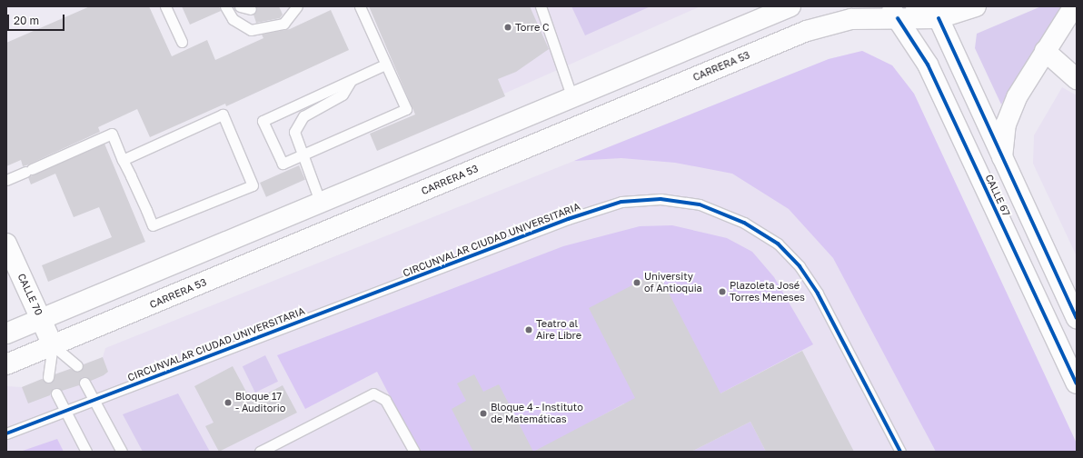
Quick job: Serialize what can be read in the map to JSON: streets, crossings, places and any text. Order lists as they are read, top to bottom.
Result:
{
  "streets": {
    "main road": ["CARRERA 53", "CALLE 67", "CALLE 70"],
    "lane": ["CIRCUNVALAR CIUDAD UNIVERSITARIA"]
  },
  "crossings": [
    ["CARRERA 53", "CALLE 67"],
    ["CARRERA 53", "CALLE 70"]
  ],
  "places": [
    "Torre C",
    "University of Antioquia",
    "Plazoleta José Torres Meneses",
    "Teatro al Aire Libre",
    "Bloque 17 - Auditorio",
    "Bloque 4 - Instituto de Matemáticas"
  ],
  "scale_bar": "20 m"
}
